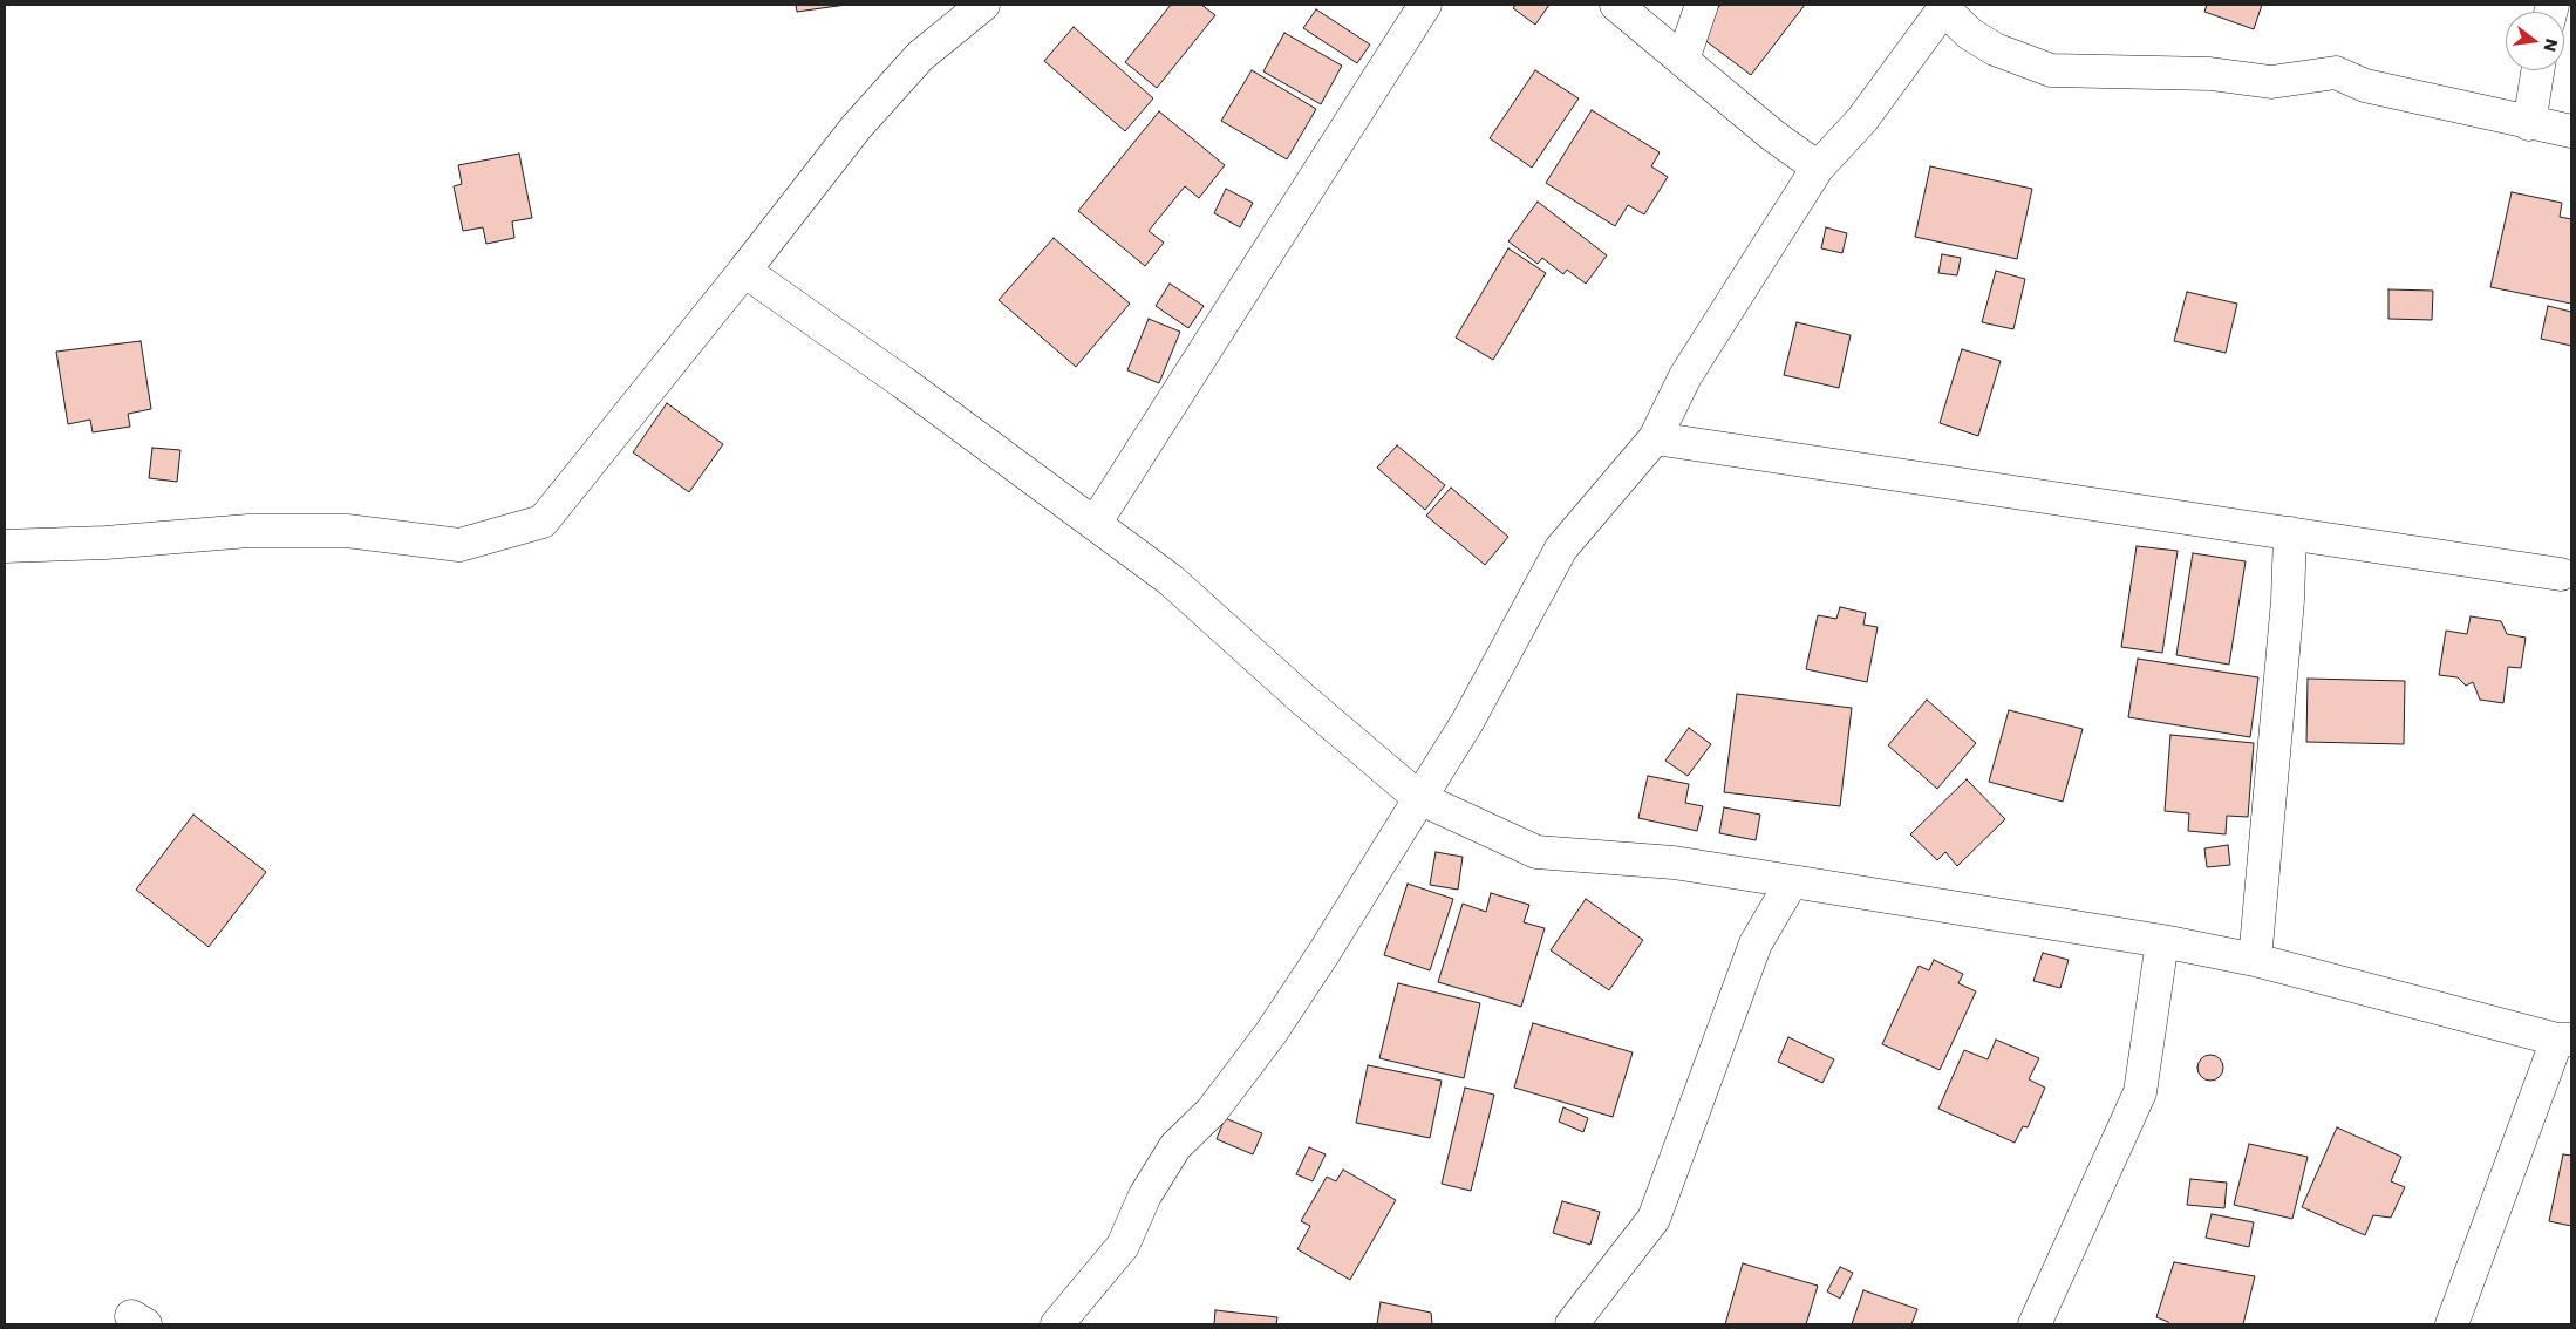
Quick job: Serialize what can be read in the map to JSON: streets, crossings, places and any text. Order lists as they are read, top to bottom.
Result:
{
  "north": "right"
}
